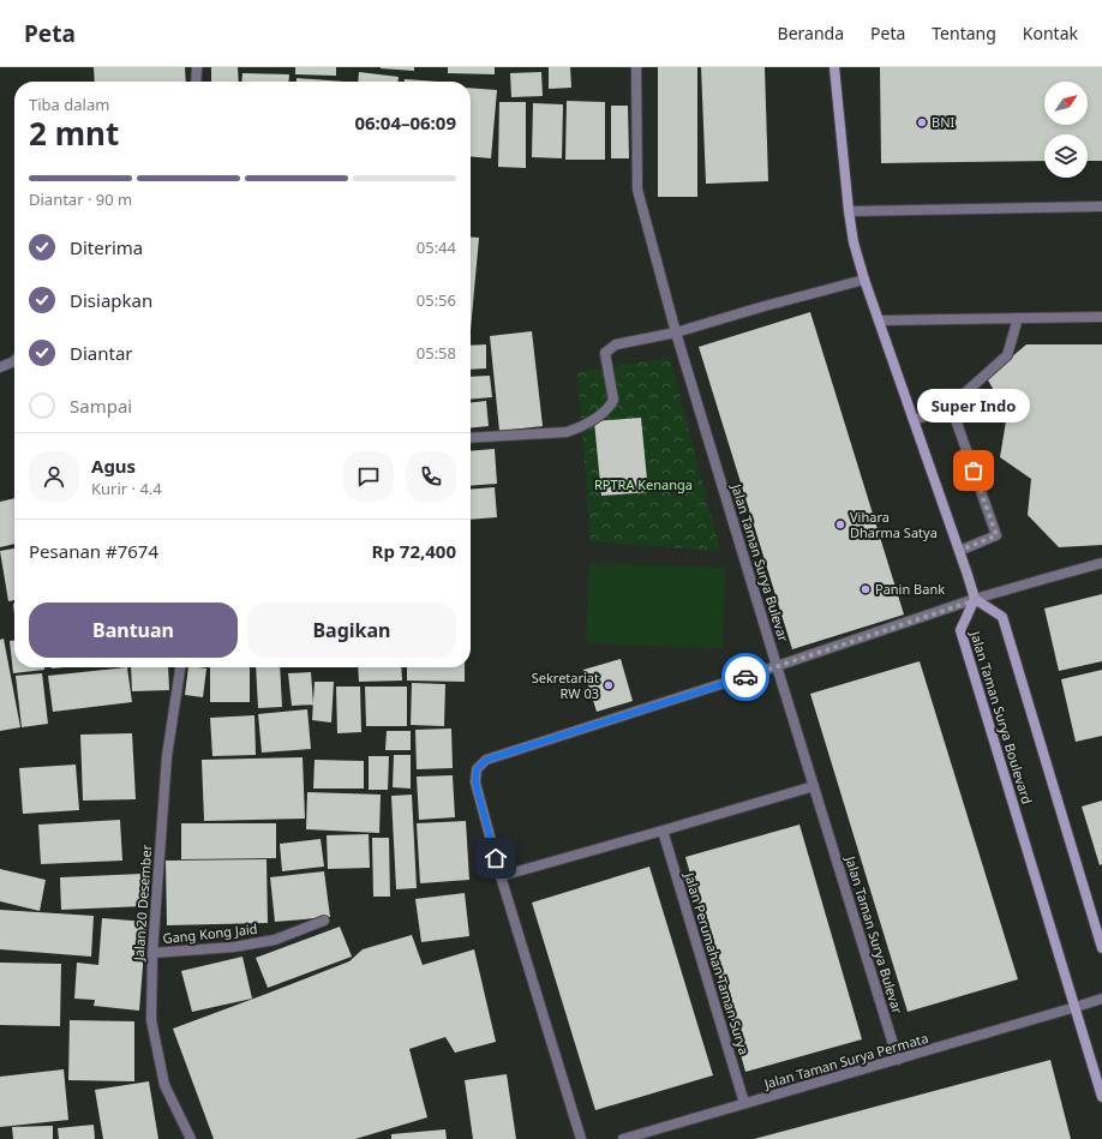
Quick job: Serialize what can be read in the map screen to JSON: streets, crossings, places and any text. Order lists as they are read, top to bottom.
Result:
{
  "streets": {
    "street": [
      "Jalan Taman Surya Bulevar",
      "Jalan Taman Surya Boulevard",
      "Jalan 20 Desember",
      "Gang Kong Jaid",
      "Jalan Perumahan Taman Surya",
      "Jalan Taman Surya Permata"
    ]
  },
  "crossings": [
    ["Jalan Taman Surya Bulevar", "Jalan Taman Surya Permata"],
    ["Jalan Taman Surya Boulevard", "Jalan Taman Surya Permata"],
    ["Jalan 20 Desember", "Gang Kong Jaid"],
    ["Jalan Perumahan Taman Surya", "Jalan Taman Surya Permata"]
  ],
  "parks": ["RPTRA Kenanga"],
  "places": [
    "BNI",
    "Super Indo",
    "Vihara Dharma Satya",
    "Panin Bank",
    "Sekretariat RW 03"
  ],
  "north": "top right",
  "page": {
    "header": "Peta",
    "nav": [
      "Beranda",
      "Peta",
      "Tentang",
      "Kontak"
    ],
    "heading": ["2 mnt", "Tiba dalam", "06:04–06:09"],
    "panel": [
      "Agus",
      "Kurir · 4.4",
      "Pesanan #7674",
      "Rp 72,400"
    ],
    "bar": "Diantar · 90 m",
    "list": [
      ["Diterima", "05:44"],
      ["Disiapkan", "05:56"],
      ["Diantar", "05:58"],
      "Sampai"
    ],
    "bubble": "Super Indo",
    "buttons": ["Bantuan", "Bagikan"]
  }
}
